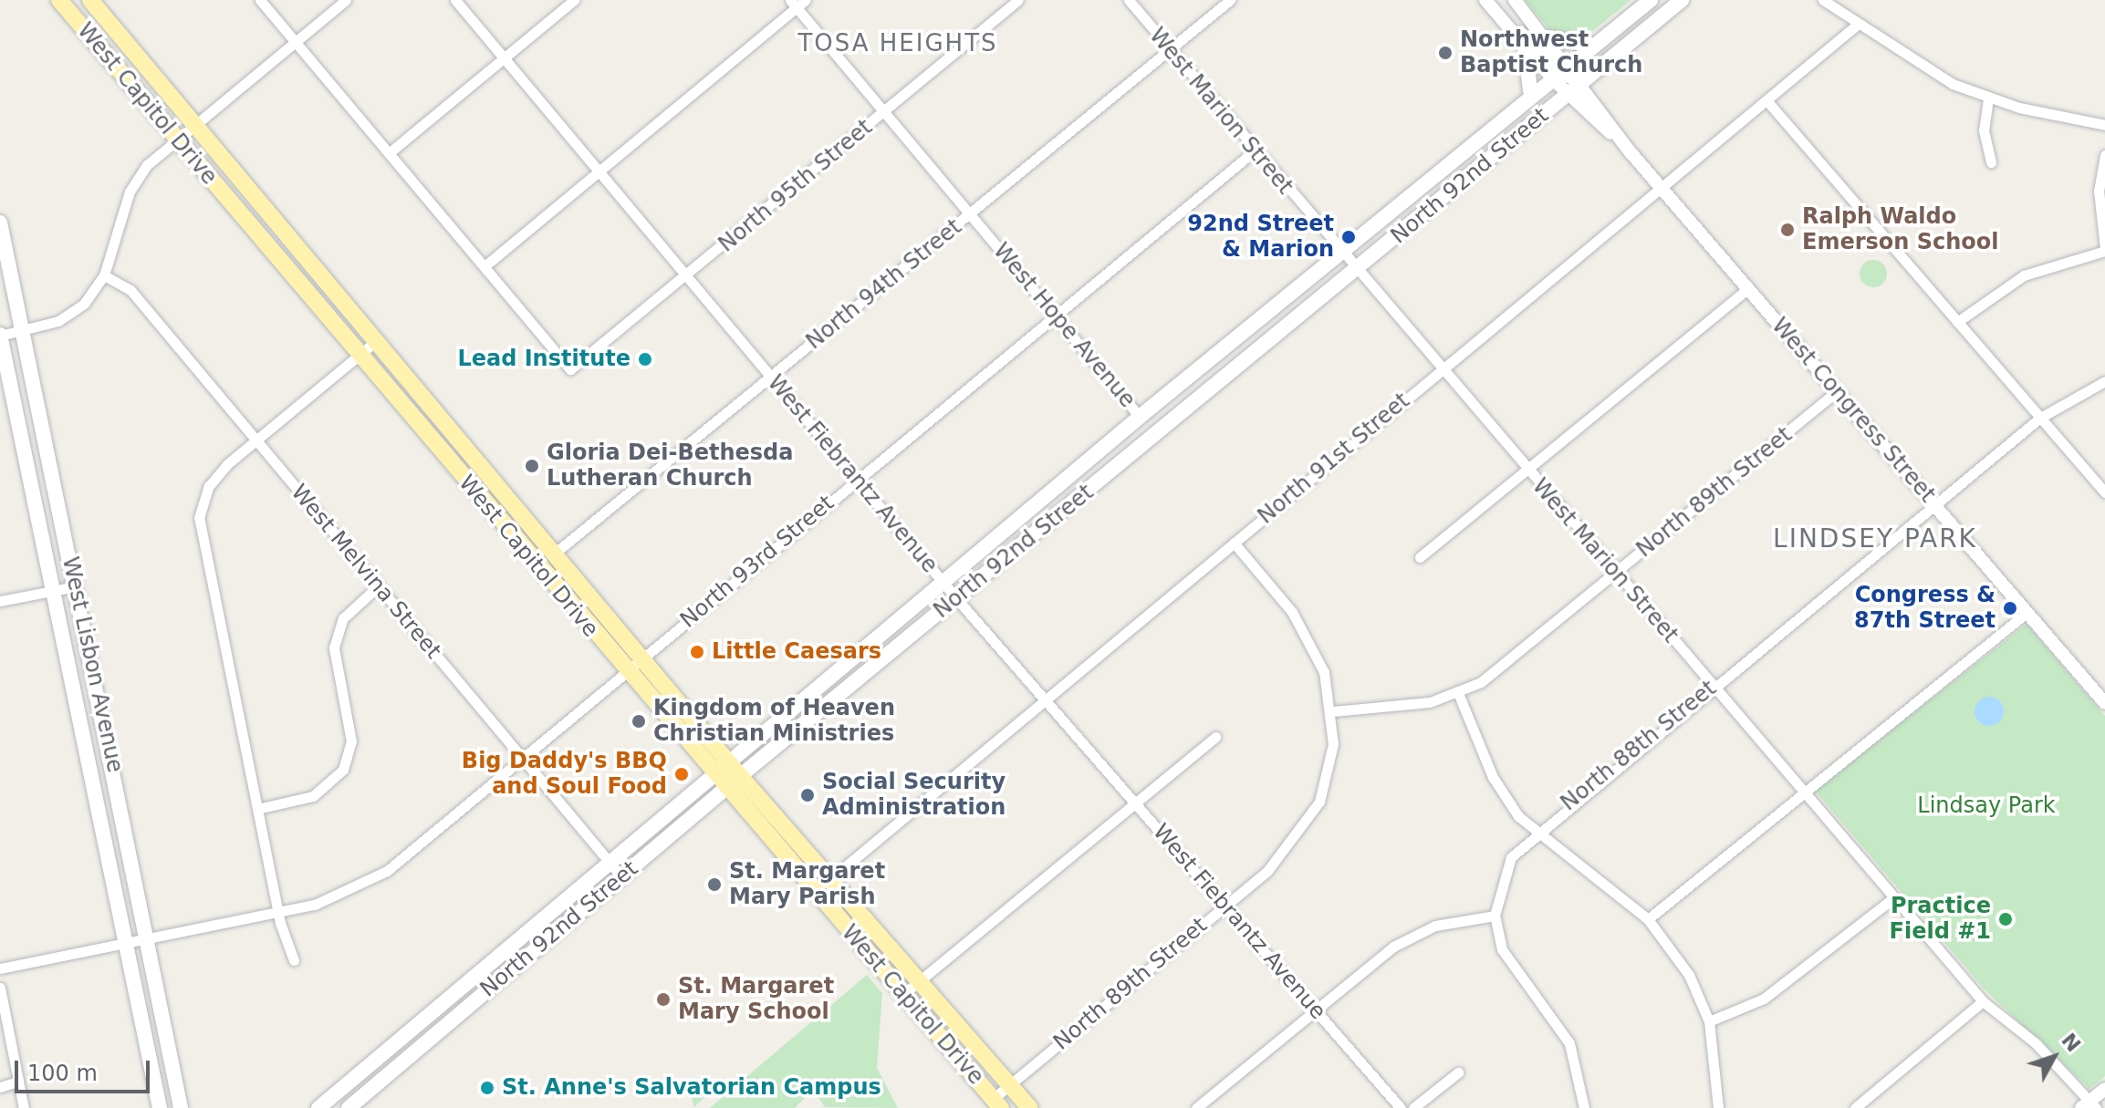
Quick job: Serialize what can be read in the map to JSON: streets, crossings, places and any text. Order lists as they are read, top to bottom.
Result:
{
  "streets": {
    "main road": ["West Capitol Drive", "North 92nd Street", "West Lisbon Avenue"],
    "street": [
      "West Marion Street",
      "North 95th Street",
      "North 94th Street",
      "West Hope Avenue",
      "West Congress Street",
      "North 91st Street",
      "West Fiebrantz Avenue",
      "North 89th Street",
      "North 93rd Street",
      "West Melvina Street",
      "North 88th Street"
    ]
  },
  "crossings": [
    ["West Capitol Drive", "North 92nd Street"],
    ["West Capitol Drive", "North 94th Street"],
    ["West Capitol Drive", "North 91st Street"],
    ["West Capitol Drive", "North 89th Street"],
    ["West Capitol Drive", "North 93rd Street"],
    ["West Marion Street", "North 92nd Street"],
    ["West Marion Street", "North 94th Street"],
    ["West Marion Street", "North 91st Street"],
    ["West Marion Street", "North 89th Street"],
    ["West Marion Street", "North 93rd Street"],
    ["West Marion Street", "North 88th Street"],
    ["North 92nd Street", "West Hope Avenue"],
    ["North 92nd Street", "West Congress Street"],
    ["North 92nd Street", "West Fiebrantz Avenue"],
    ["North 92nd Street", "West Melvina Street"],
    ["North 95th Street", "West Hope Avenue"],
    ["North 95th Street", "West Fiebrantz Avenue"],
    ["North 94th Street", "West Hope Avenue"],
    ["North 94th Street", "West Fiebrantz Avenue"],
    ["West Hope Avenue", "North 93rd Street"],
    ["West Congress Street", "North 91st Street"],
    ["West Congress Street", "North 89th Street"],
    ["West Congress Street", "North 88th Street"],
    ["North 91st Street", "West Fiebrantz Avenue"],
    ["West Fiebrantz Avenue", "North 89th Street"],
    ["West Fiebrantz Avenue", "North 93rd Street"],
    ["North 93rd Street", "West Melvina Street"],
    ["North 93rd Street", "West Lisbon Avenue"]
  ],
  "districts": ["TOSA HEIGHTS", "LINDSEY PARK"],
  "parks": ["Lindsay Park"],
  "places": [
    "Northwest Baptist Church",
    "Ralph Waldo Emerson School",
    "92nd Street & Marion",
    "Lead Institute",
    "Gloria Dei-Bethesda Lutheran Church",
    "Congress & 87th Street",
    "Little Caesars",
    "Kingdom of Heaven Christian Ministries",
    "Big Daddy's BBQ and Soul Food",
    "Social Security Administration",
    "St. Margaret Mary Parish",
    "Practice Field #1",
    "St. Margaret Mary School",
    "St. Anne's Salvatorian Campus"
  ],
  "scale_bar": "100 m",
  "north": "top right"
}
